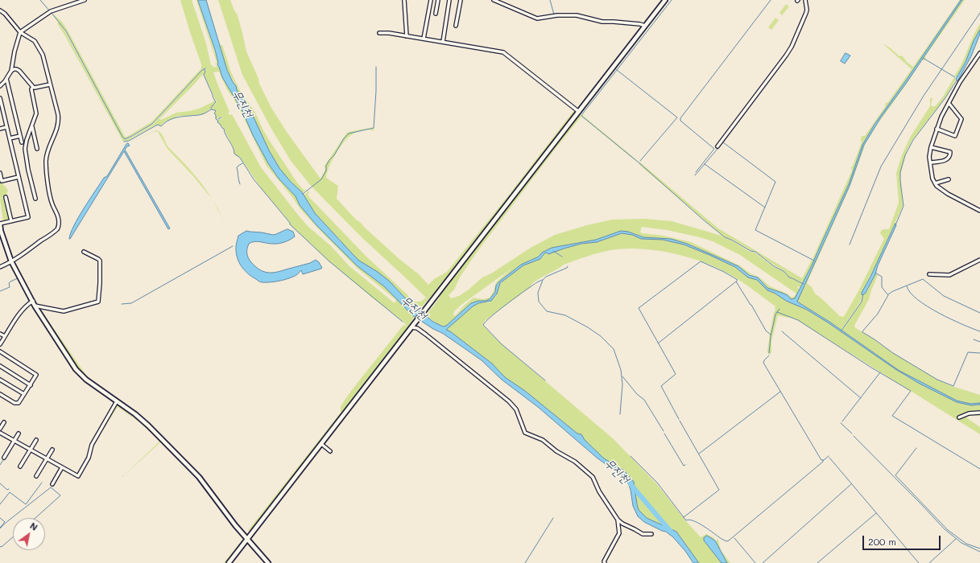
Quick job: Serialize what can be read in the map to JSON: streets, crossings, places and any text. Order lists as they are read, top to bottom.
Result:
{
  "water": ["무진천"],
  "scale_bar": "200 m",
  "north": "top right"
}
